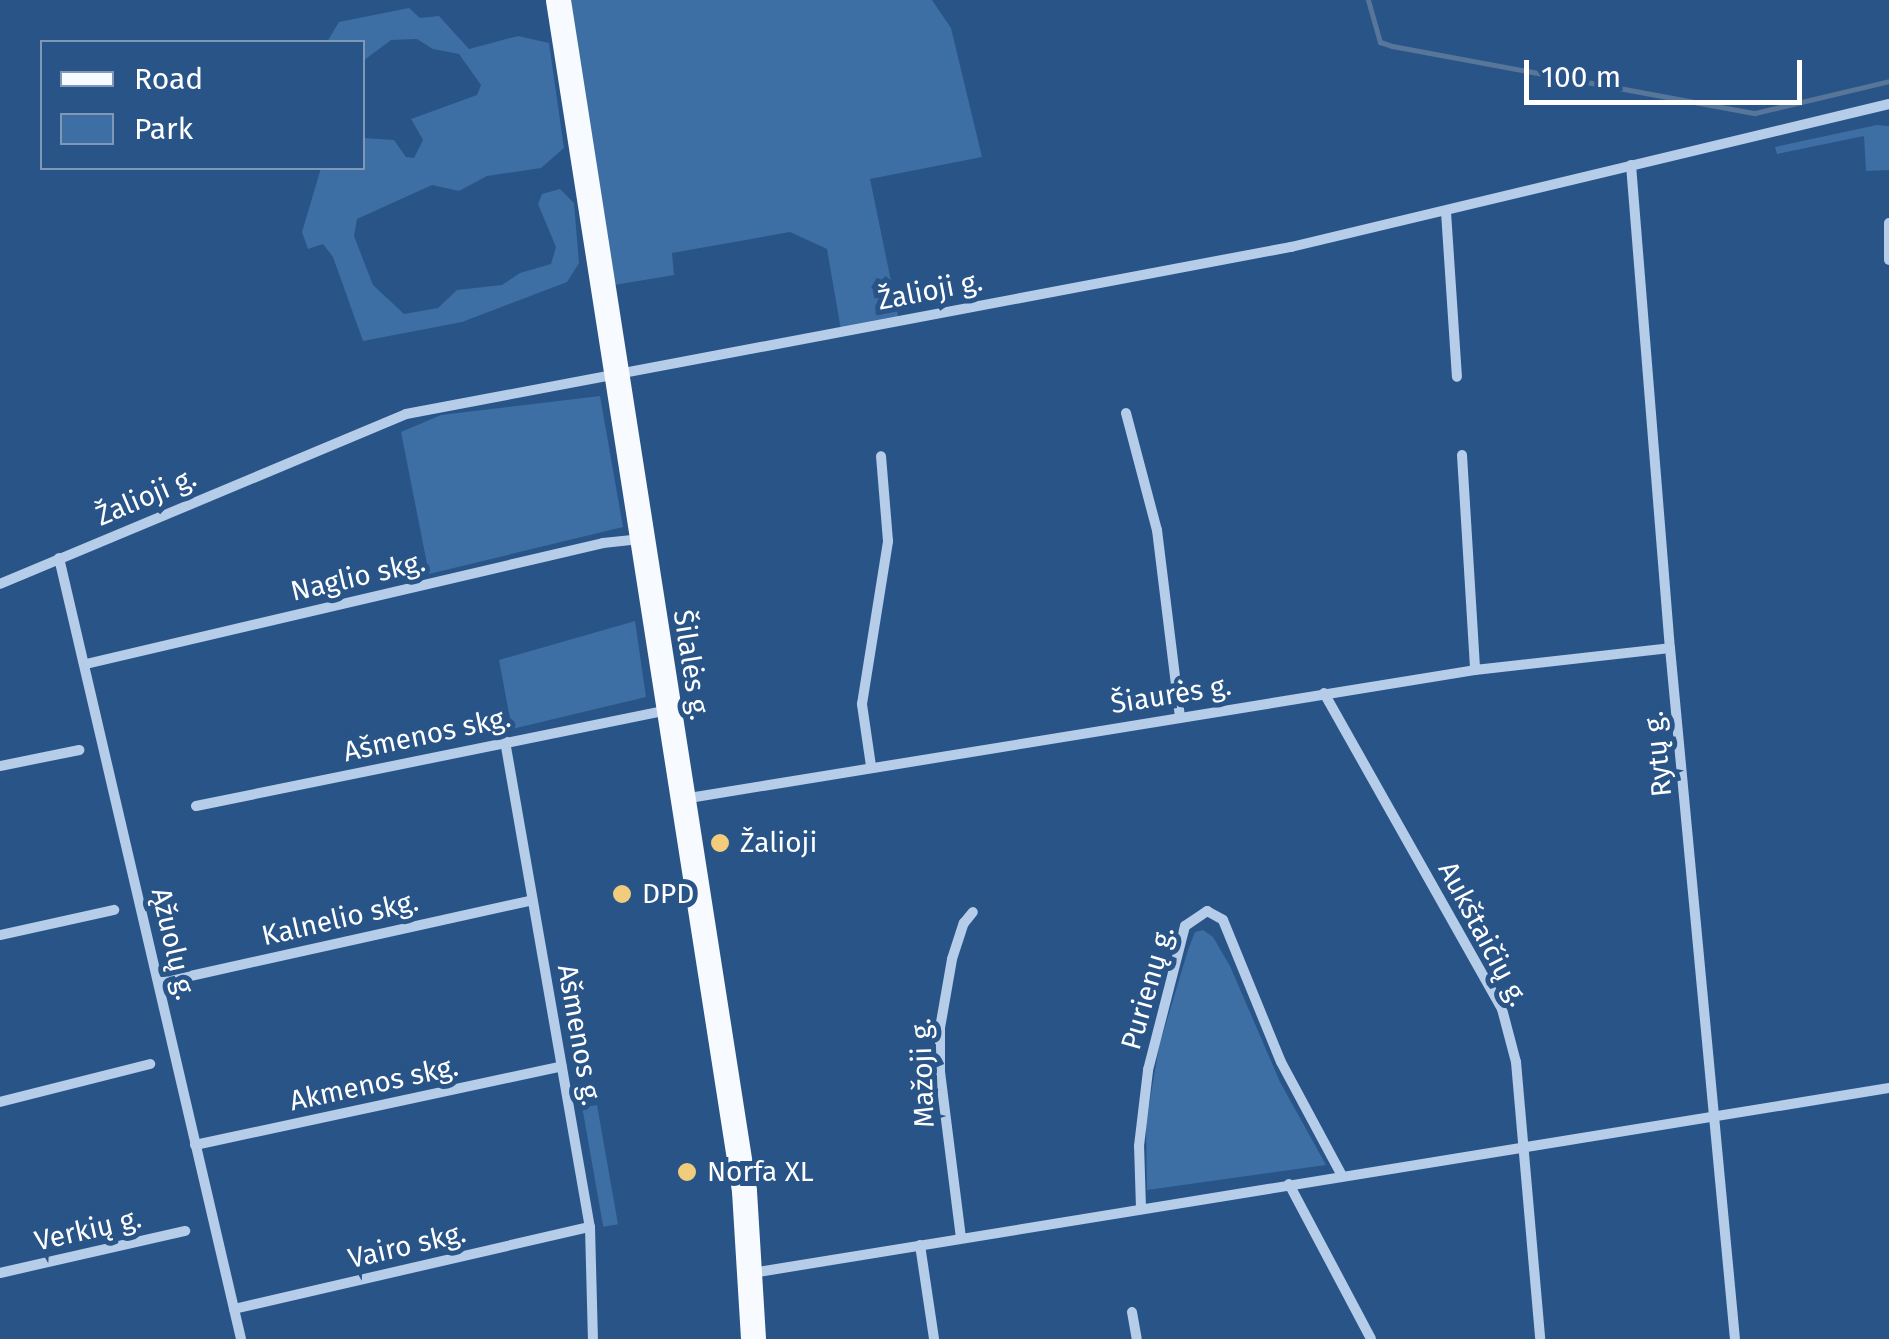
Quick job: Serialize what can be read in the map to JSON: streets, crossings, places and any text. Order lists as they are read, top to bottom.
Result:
{
  "streets": {
    "main road": ["Šilalės g."],
    "street": [
      "Žalioji g.",
      "Naglio skg.",
      "Šiaurės g.",
      "Ašmenos skg.",
      "Rytų g.",
      "Kalnelio skg.",
      "Aukštaičių g.",
      "Ąžuolų g.",
      "Purienų g.",
      "Ašmenos g.",
      "Mažoji g.",
      "Akmenos skg.",
      "Verkių g.",
      "Vairo skg."
    ]
  },
  "crossings": [
    ["Žalioji g.", "Šilalės g."],
    ["Žalioji g.", "Rytų g."],
    ["Žalioji g.", "Ąžuolų g."],
    ["Naglio skg.", "Šilalės g."],
    ["Naglio skg.", "Ąžuolų g."],
    ["Šilalės g.", "Šiaurės g."],
    ["Šilalės g.", "Ašmenos skg."],
    ["Šiaurės g.", "Rytų g."],
    ["Šiaurės g.", "Aukštaičių g."],
    ["Ašmenos skg.", "Ašmenos g."],
    ["Kalnelio skg.", "Ąžuolų g."],
    ["Kalnelio skg.", "Ašmenos g."],
    ["Ąžuolų g.", "Akmenos skg."],
    ["Ąžuolų g.", "Vairo skg."],
    ["Ašmenos g.", "Akmenos skg."],
    ["Ašmenos g.", "Vairo skg."]
  ],
  "places": ["Žalioji", "DPD", "Norfa XL"],
  "legend": ["Road", "Park"],
  "scale_bar": "100 m"
}
